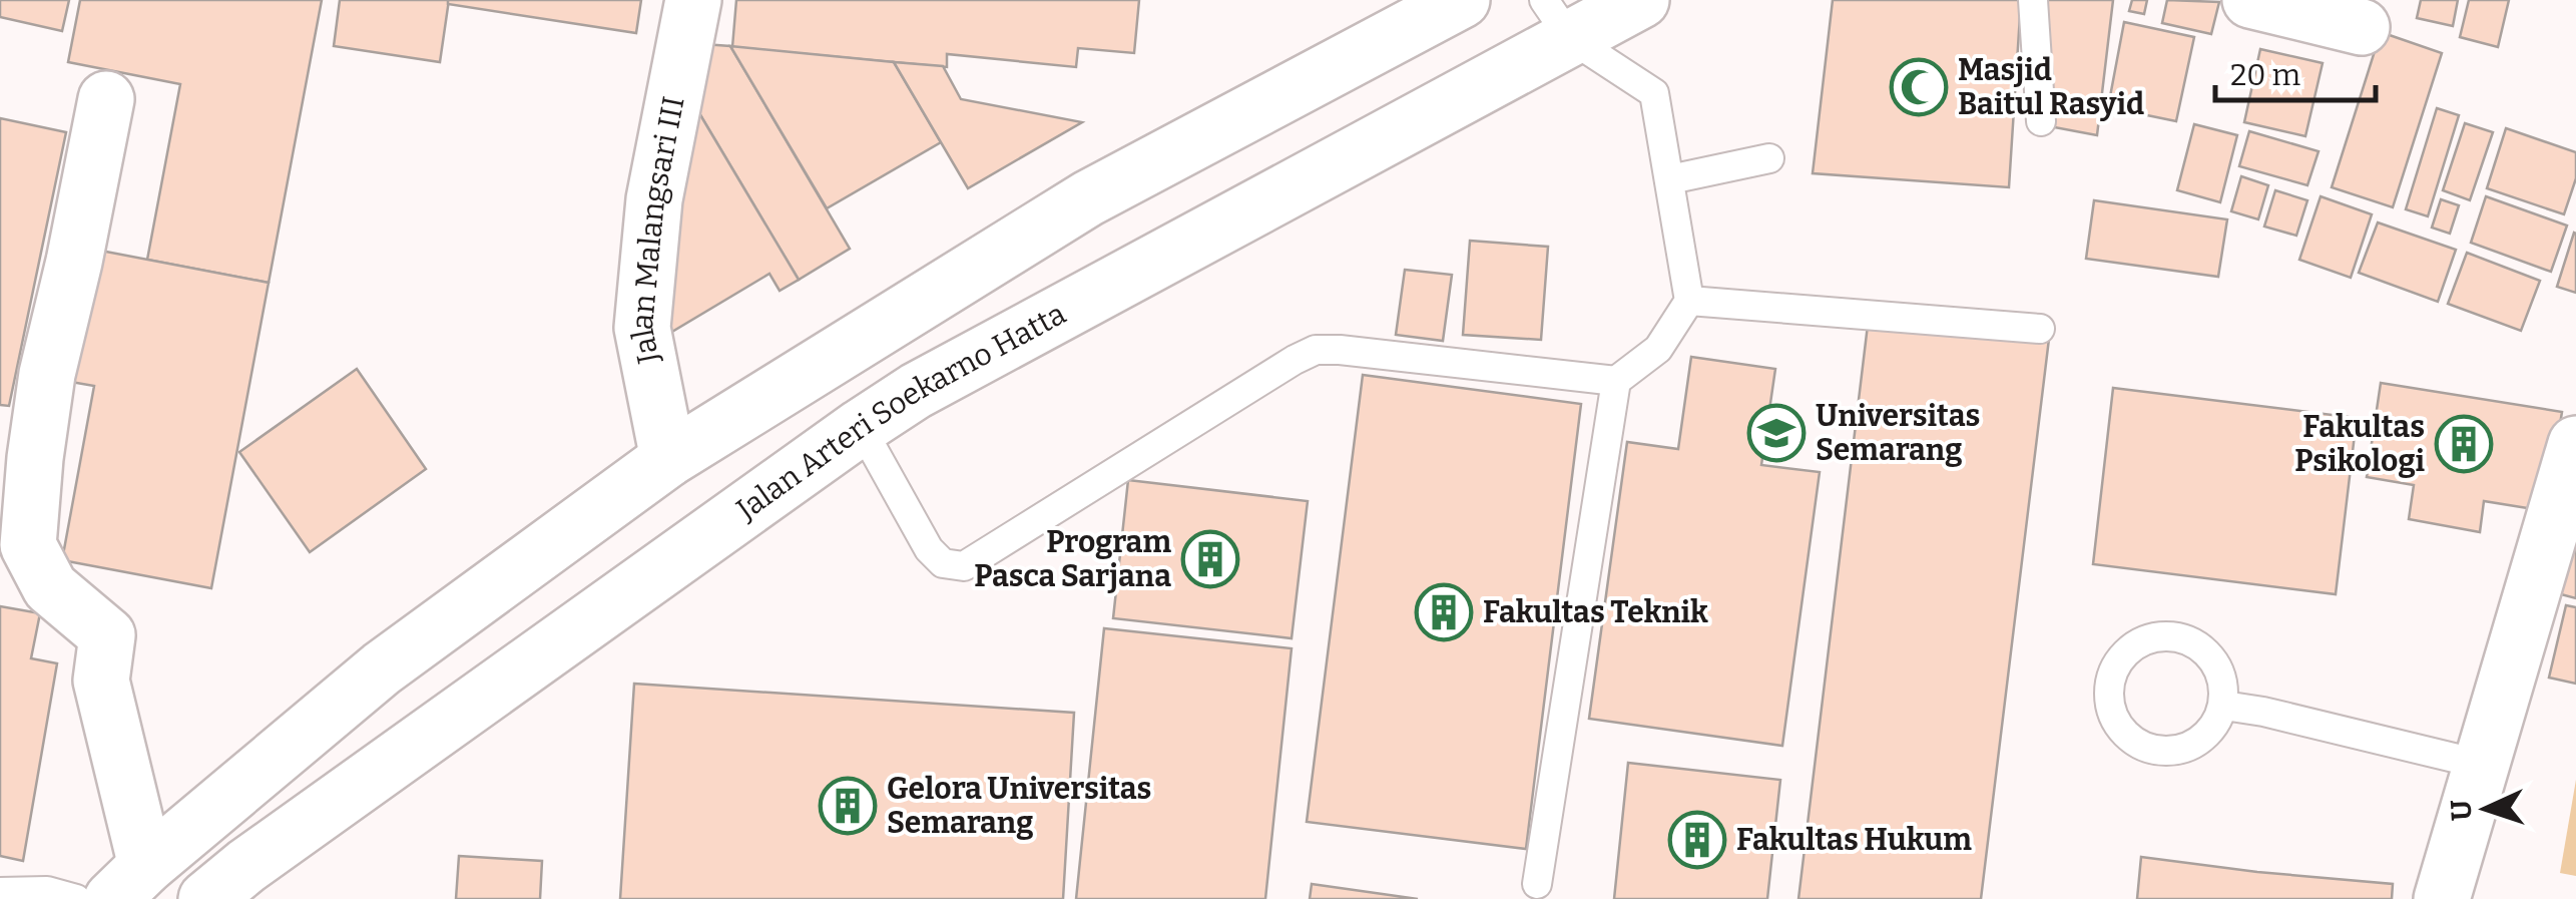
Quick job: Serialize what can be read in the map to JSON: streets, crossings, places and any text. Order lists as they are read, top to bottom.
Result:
{
  "streets": {
    "main road": ["Jalan Malangsari III", "Jalan Arteri Soekarno Hatta"]
  },
  "places": {
    "mosque": ["Masjid Baitul Rasyid"],
    "school or university": ["Universitas Semarang"],
    "building": [
      "Fakultas Psikologi",
      "Program Pasca Sarjana",
      "Fakultas Teknik",
      "Gelora Universitas Semarang",
      "Fakultas Hukum"
    ]
  },
  "scale_bar": "20 m",
  "north": "left"
}
